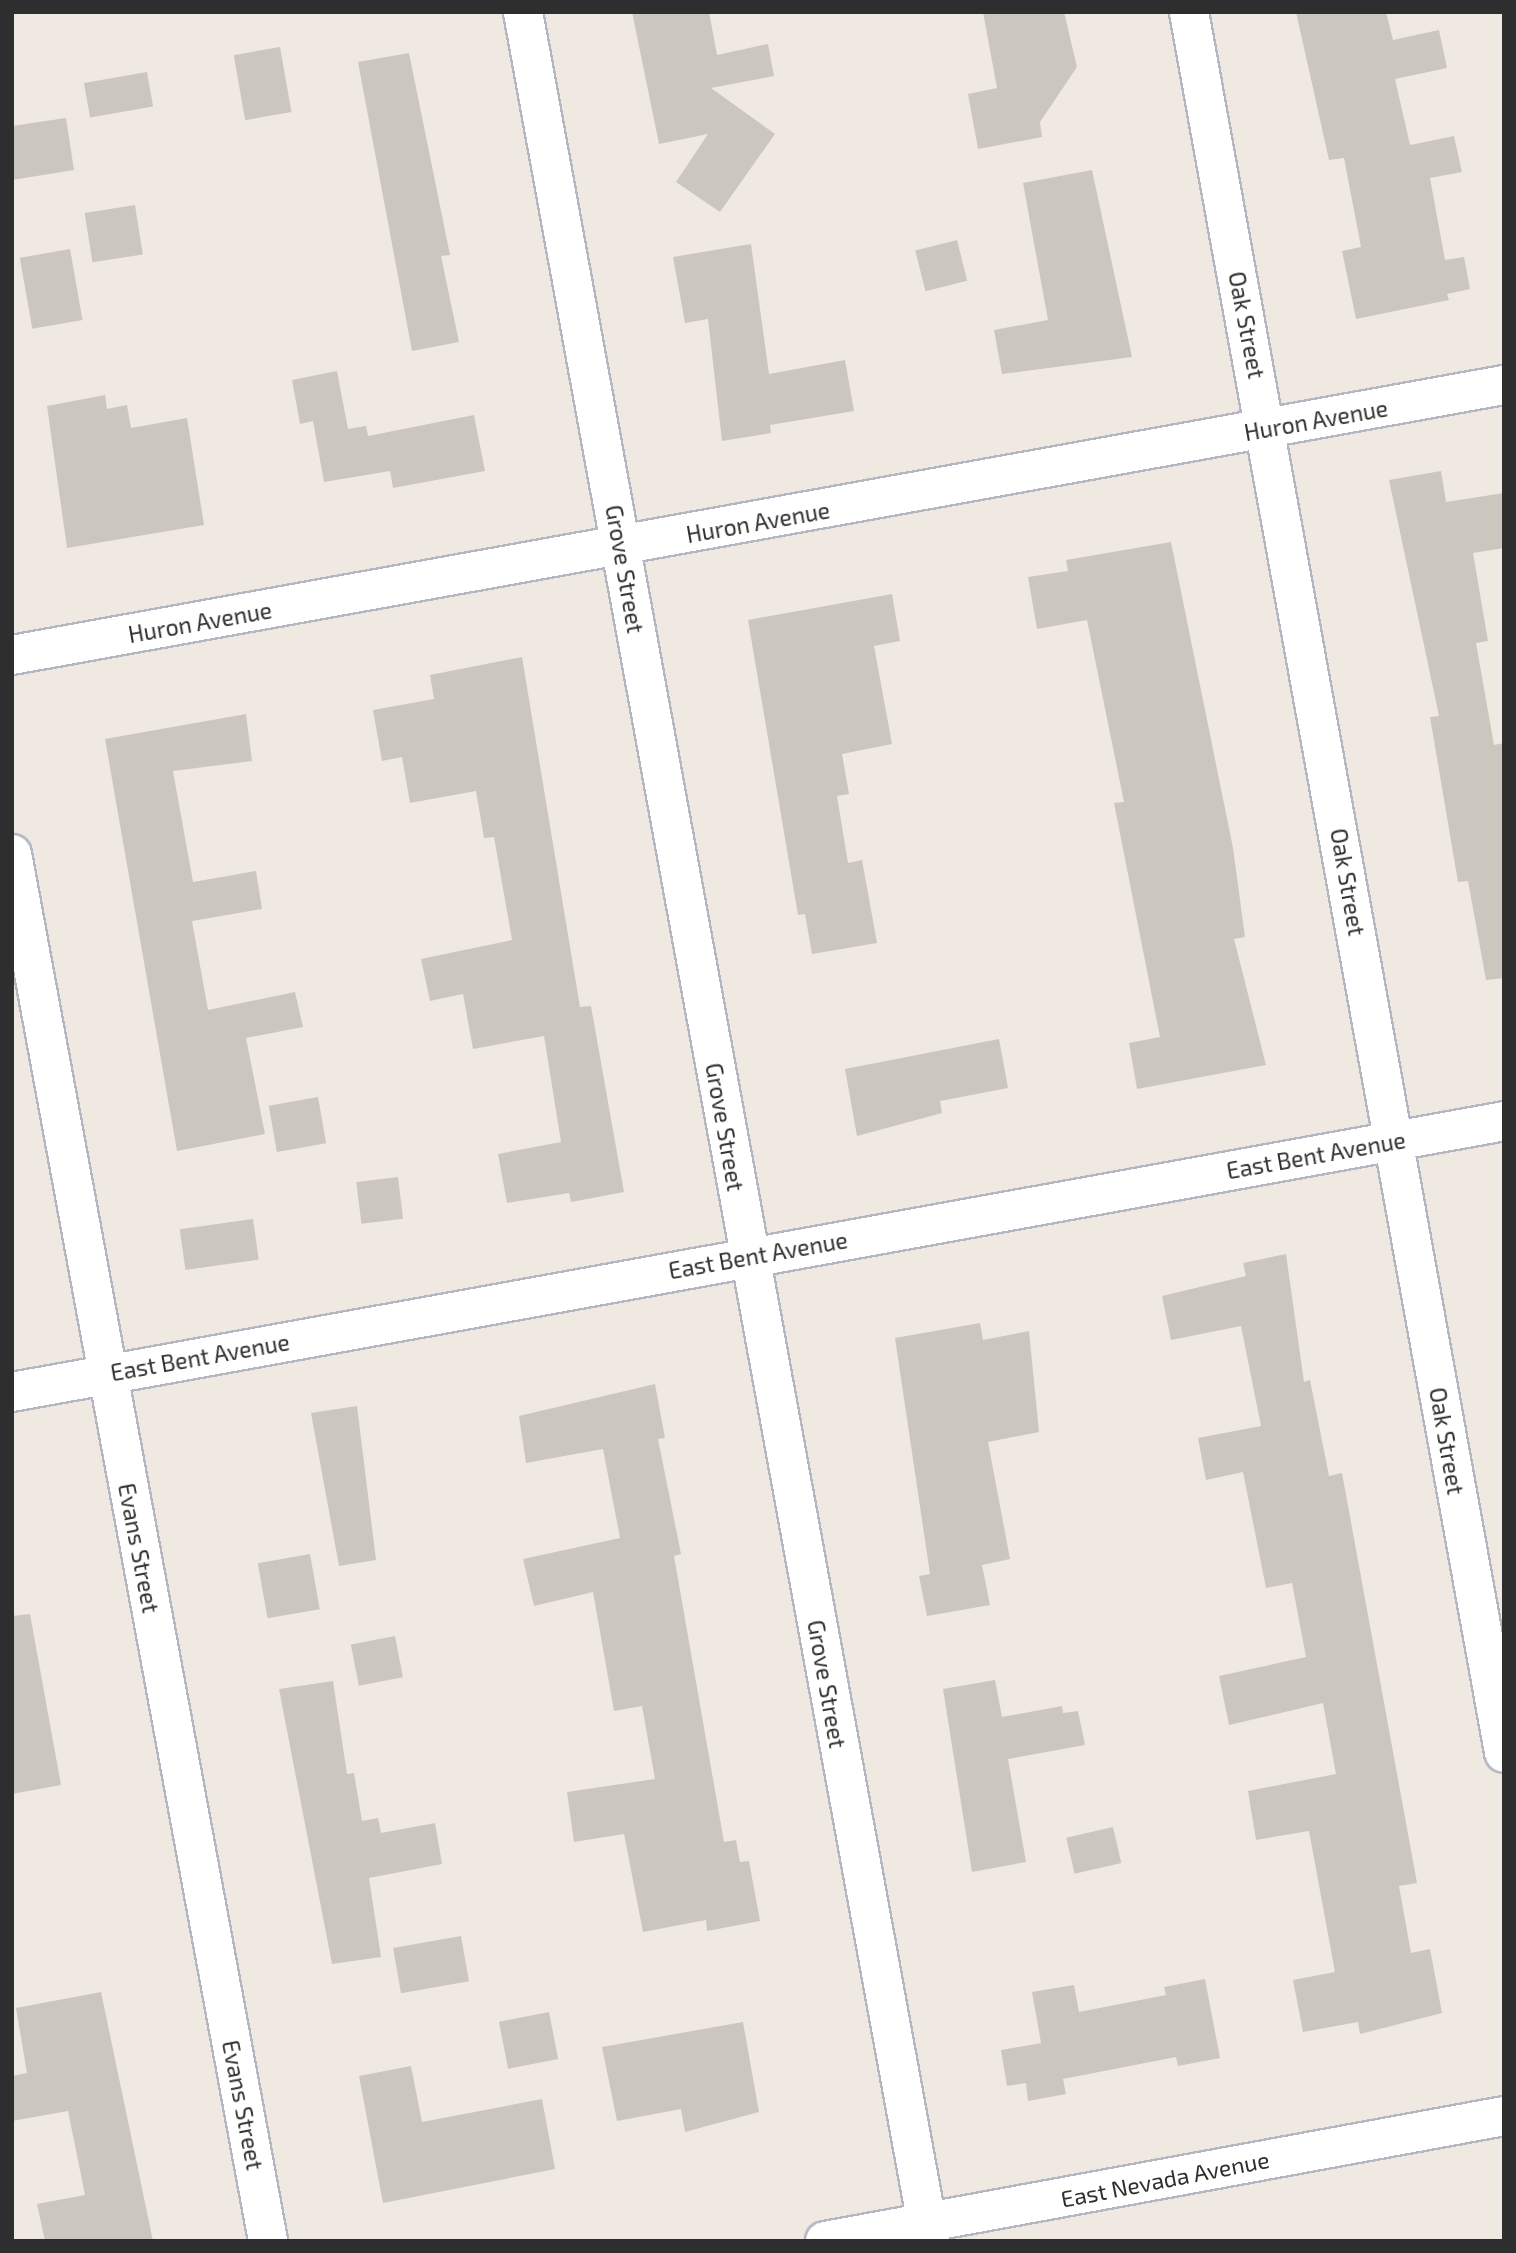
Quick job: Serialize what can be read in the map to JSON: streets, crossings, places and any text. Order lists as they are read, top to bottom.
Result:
{
  "streets": {
    "street": [
      "Oak Street",
      "Huron Avenue",
      "Grove Street",
      "East Bent Avenue",
      "Evans Street",
      "East Nevada Avenue"
    ]
  },
  "crossings": [
    ["Oak Street", "Huron Avenue"],
    ["Oak Street", "East Bent Avenue"],
    ["Huron Avenue", "Grove Street"],
    ["Grove Street", "East Bent Avenue"],
    ["Grove Street", "East Nevada Avenue"],
    ["East Bent Avenue", "Evans Street"]
  ]
}
